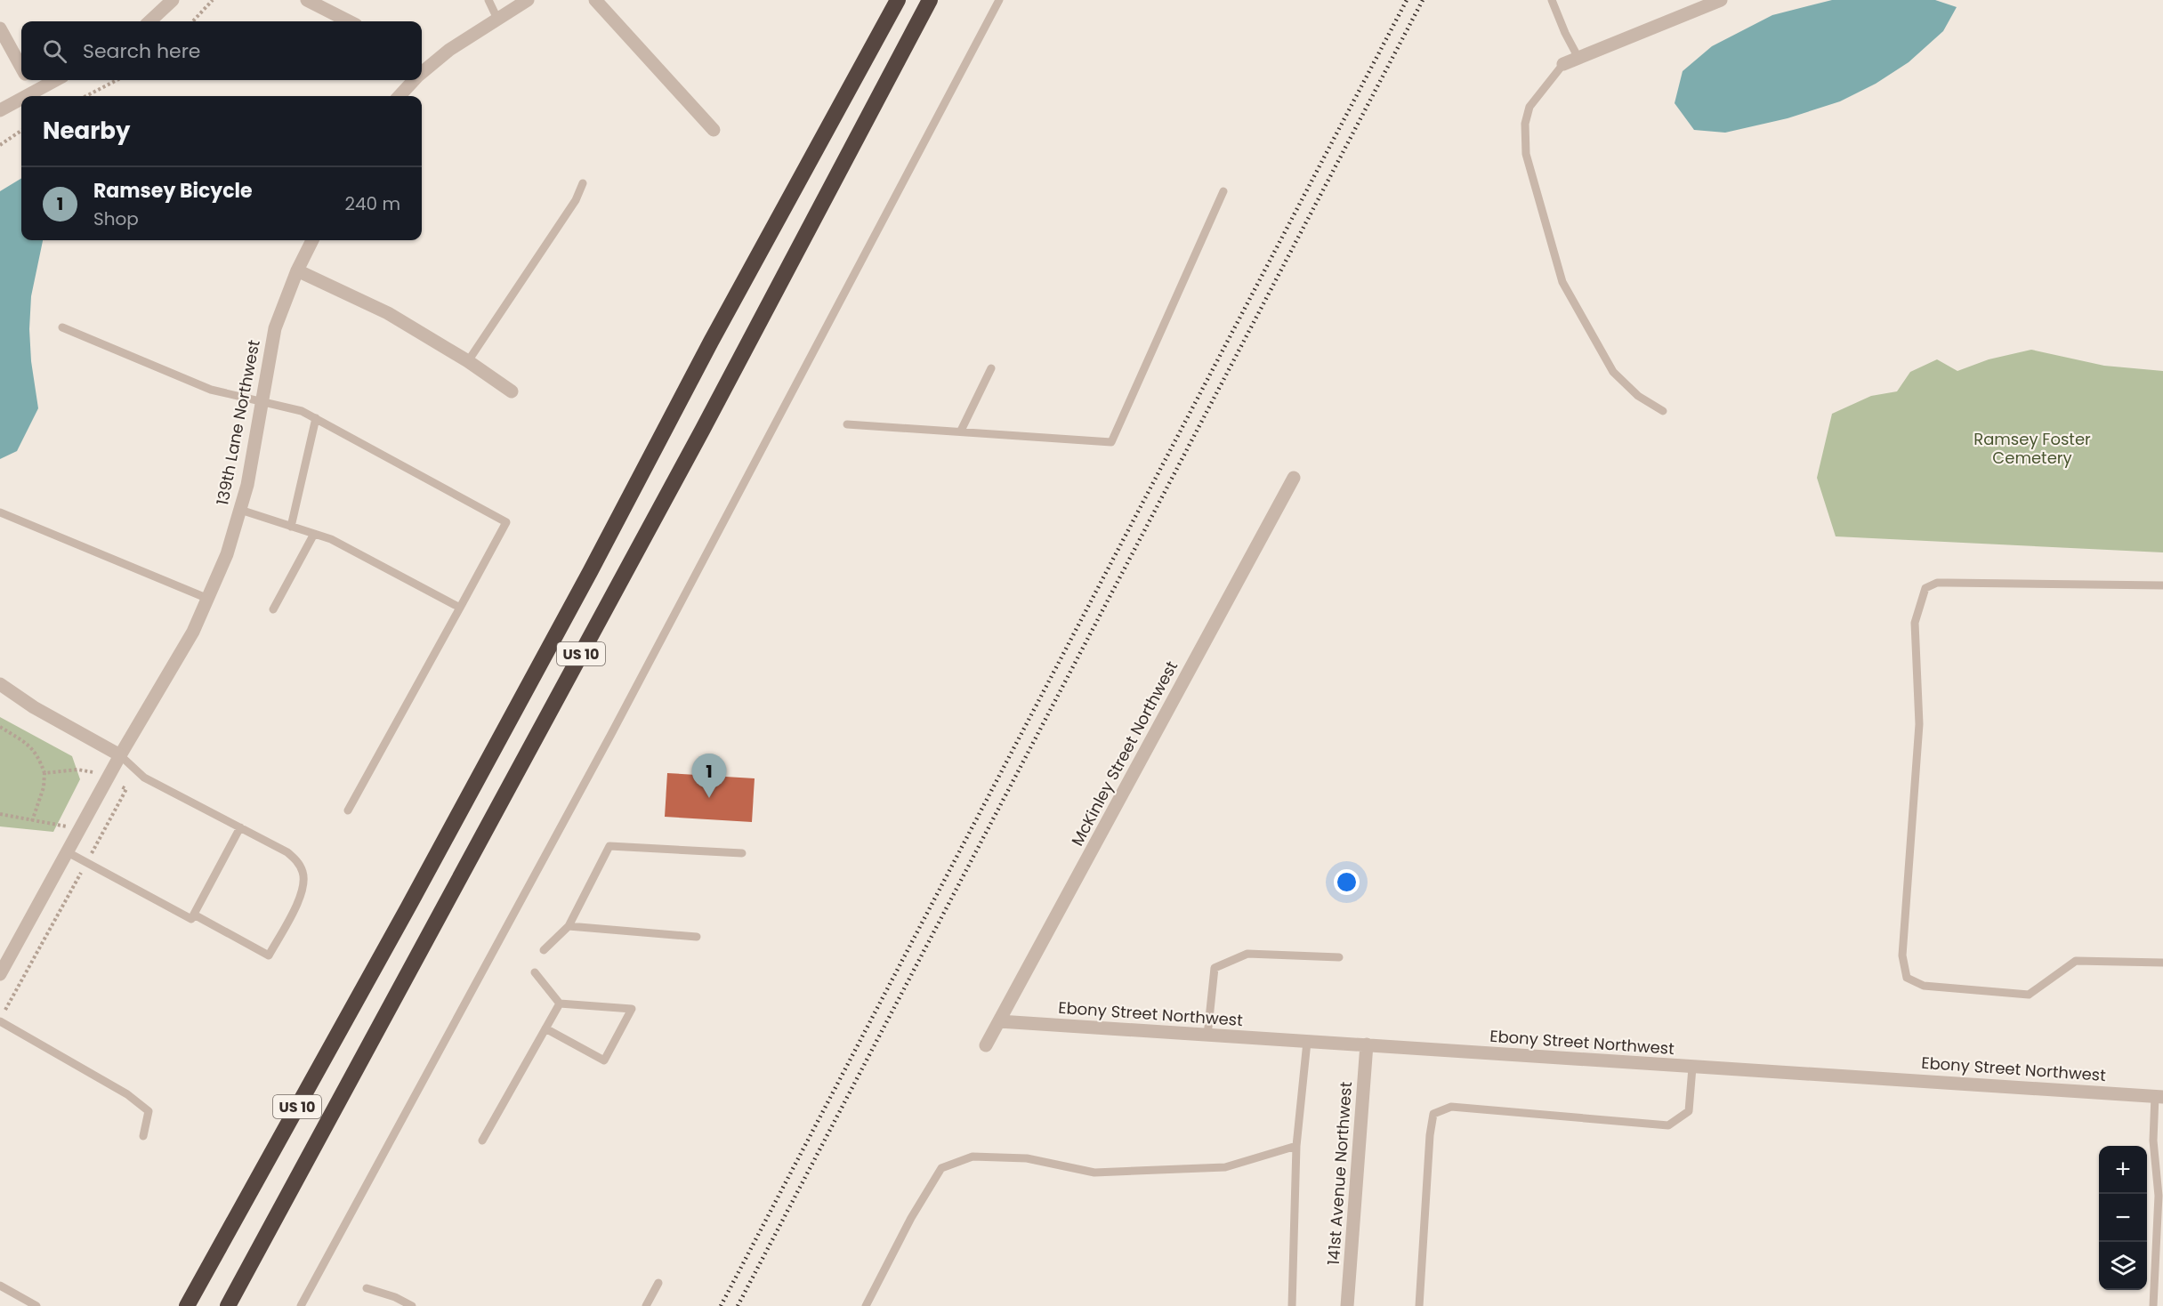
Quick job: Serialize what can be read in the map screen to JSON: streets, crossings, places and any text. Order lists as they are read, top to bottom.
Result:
{
  "streets": {
    "highway": ["US 10"],
    "street": [
      "139th Lane Northwest",
      "McKinley Street Northwest",
      "Ebony Street Northwest",
      "141st Avenue Northwest"
    ]
  },
  "crossings": [
    ["McKinley Street Northwest", "Ebony Street Northwest"],
    ["Ebony Street Northwest", "141st Avenue Northwest"]
  ],
  "parks": ["Ramsey Foster Cemetery"],
  "page": {
    "search": "Search here",
    "heading": "Nearby",
    "list": [
      {
        "mark": "1",
        "name": "Ramsey Bicycle",
        "note": "Shop",
        "value": "240 m"
      }
    ],
    "pins": "1",
    "map_buttons": ["+", "−"]
  }
}
